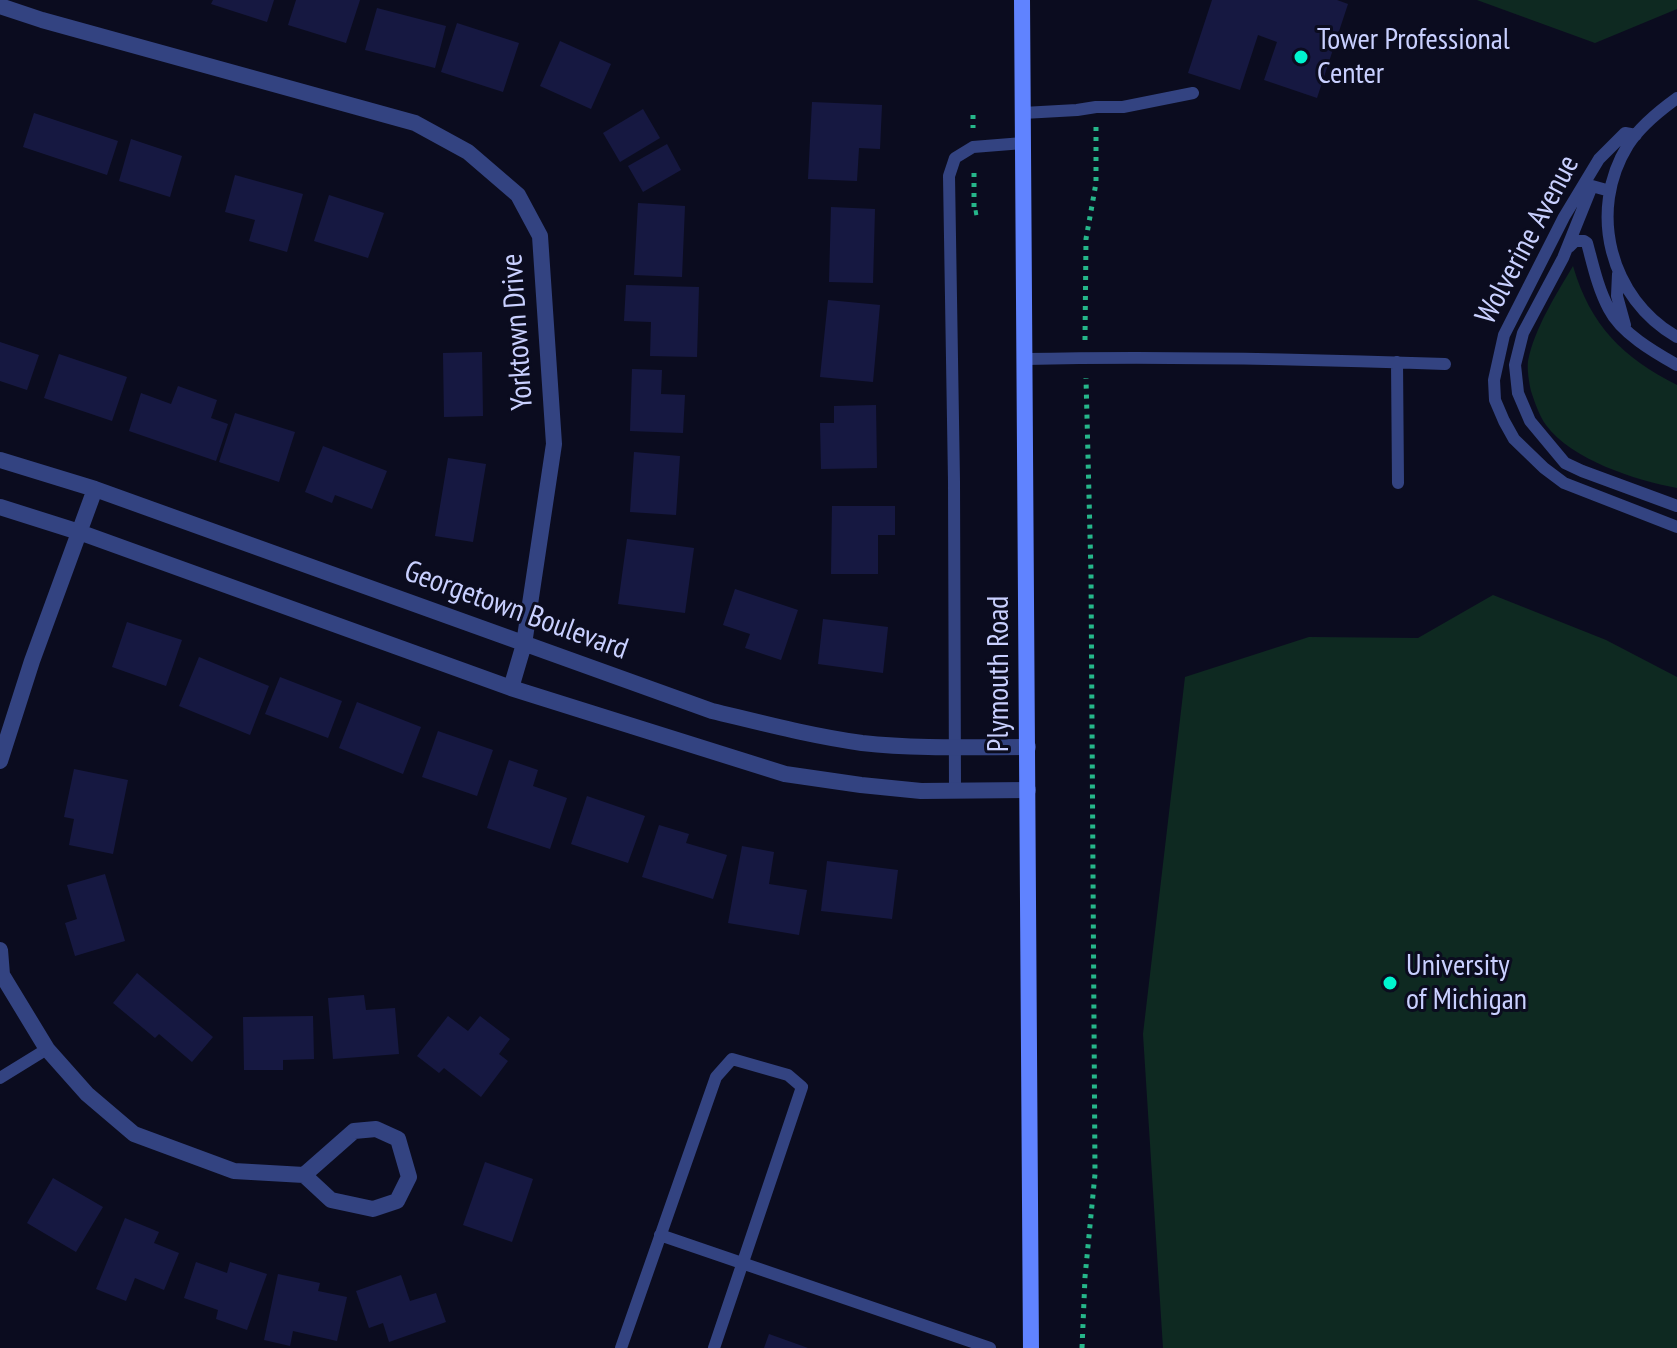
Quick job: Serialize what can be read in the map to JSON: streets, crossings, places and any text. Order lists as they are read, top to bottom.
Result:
{
  "streets": {
    "main road": ["Plymouth Road"],
    "street": ["Yorktown Drive", "Georgetown Boulevard"],
    "lane": ["Wolverine Avenue"]
  },
  "crossings": [
    ["Yorktown Drive", "Georgetown Boulevard"],
    ["Georgetown Boulevard", "Plymouth Road"]
  ],
  "places": ["Tower Professional Center", "University of Michigan"]
}
